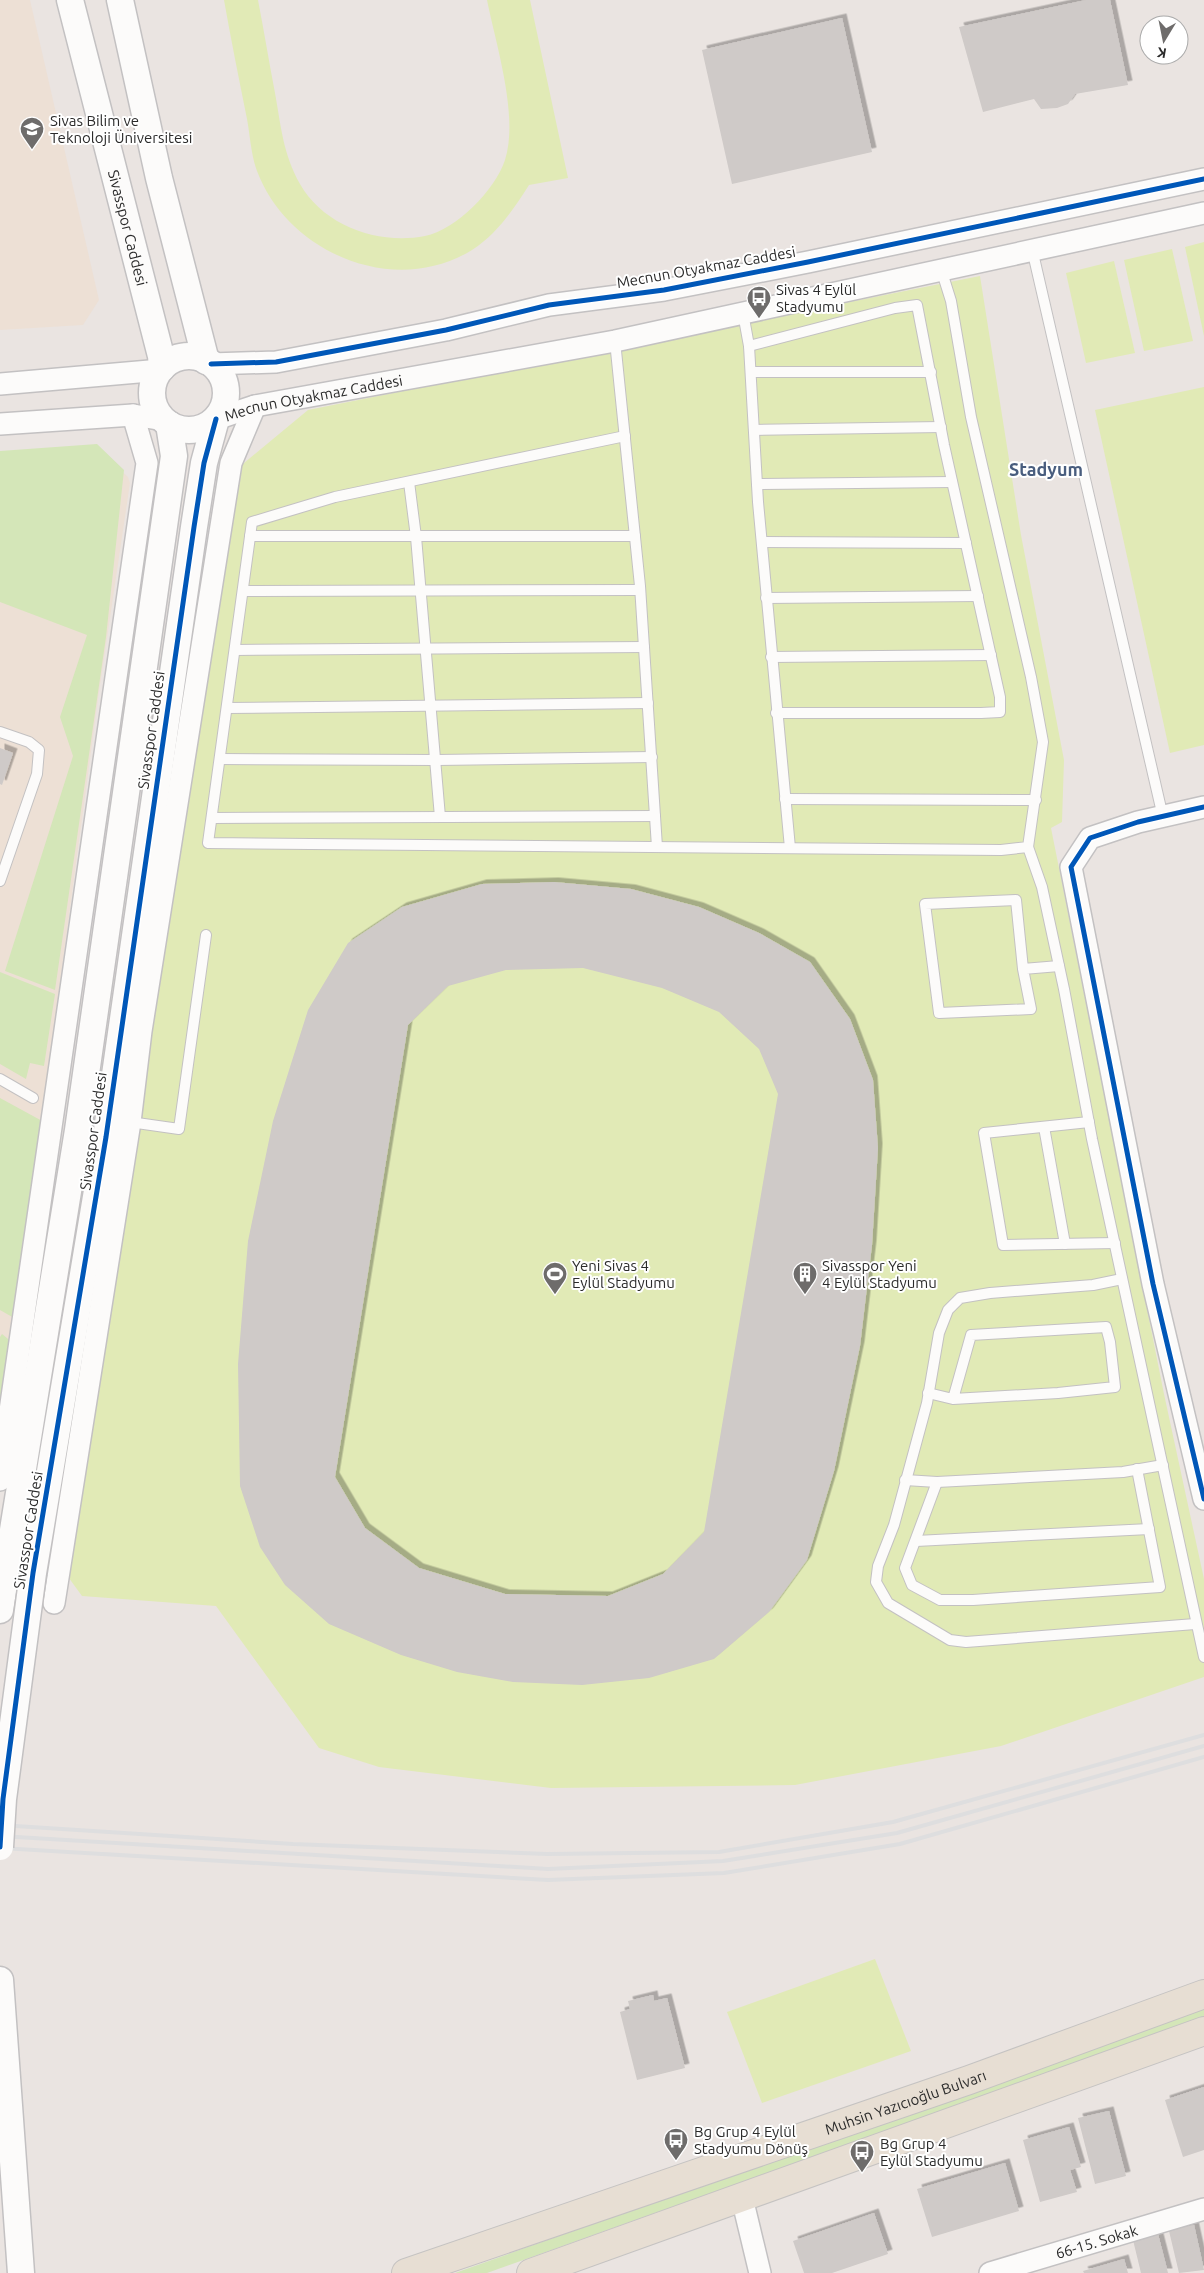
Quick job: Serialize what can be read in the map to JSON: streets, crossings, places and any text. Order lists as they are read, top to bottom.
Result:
{
  "streets": {
    "main road": ["Muhsin Yazıcıoğlu Bulvarı"],
    "street": ["Sivasspor Caddesi", "Mecnun Otyakmaz Caddesi", "66-15. Sokak"]
  },
  "crossings": [
    ["Sivasspor Caddesi", "Mecnun Otyakmaz Caddesi"]
  ],
  "districts": ["Stadyum"],
  "places": {
    "school or university": ["Sivas Bilim ve Teknoloji Üniversitesi"],
    "bus stop": ["Sivas 4 Eylül Stadyumu", "Bg Grup 4 Eylül Stadyumu Dönüş", "Bg Grup 4 Eylül Stadyumu"],
    "sports": ["Yeni Sivas 4 Eylül Stadyumu"],
    "building": ["Sivasspor Yeni 4 Eylül Stadyumu"]
  },
  "north": "bottom"
}
